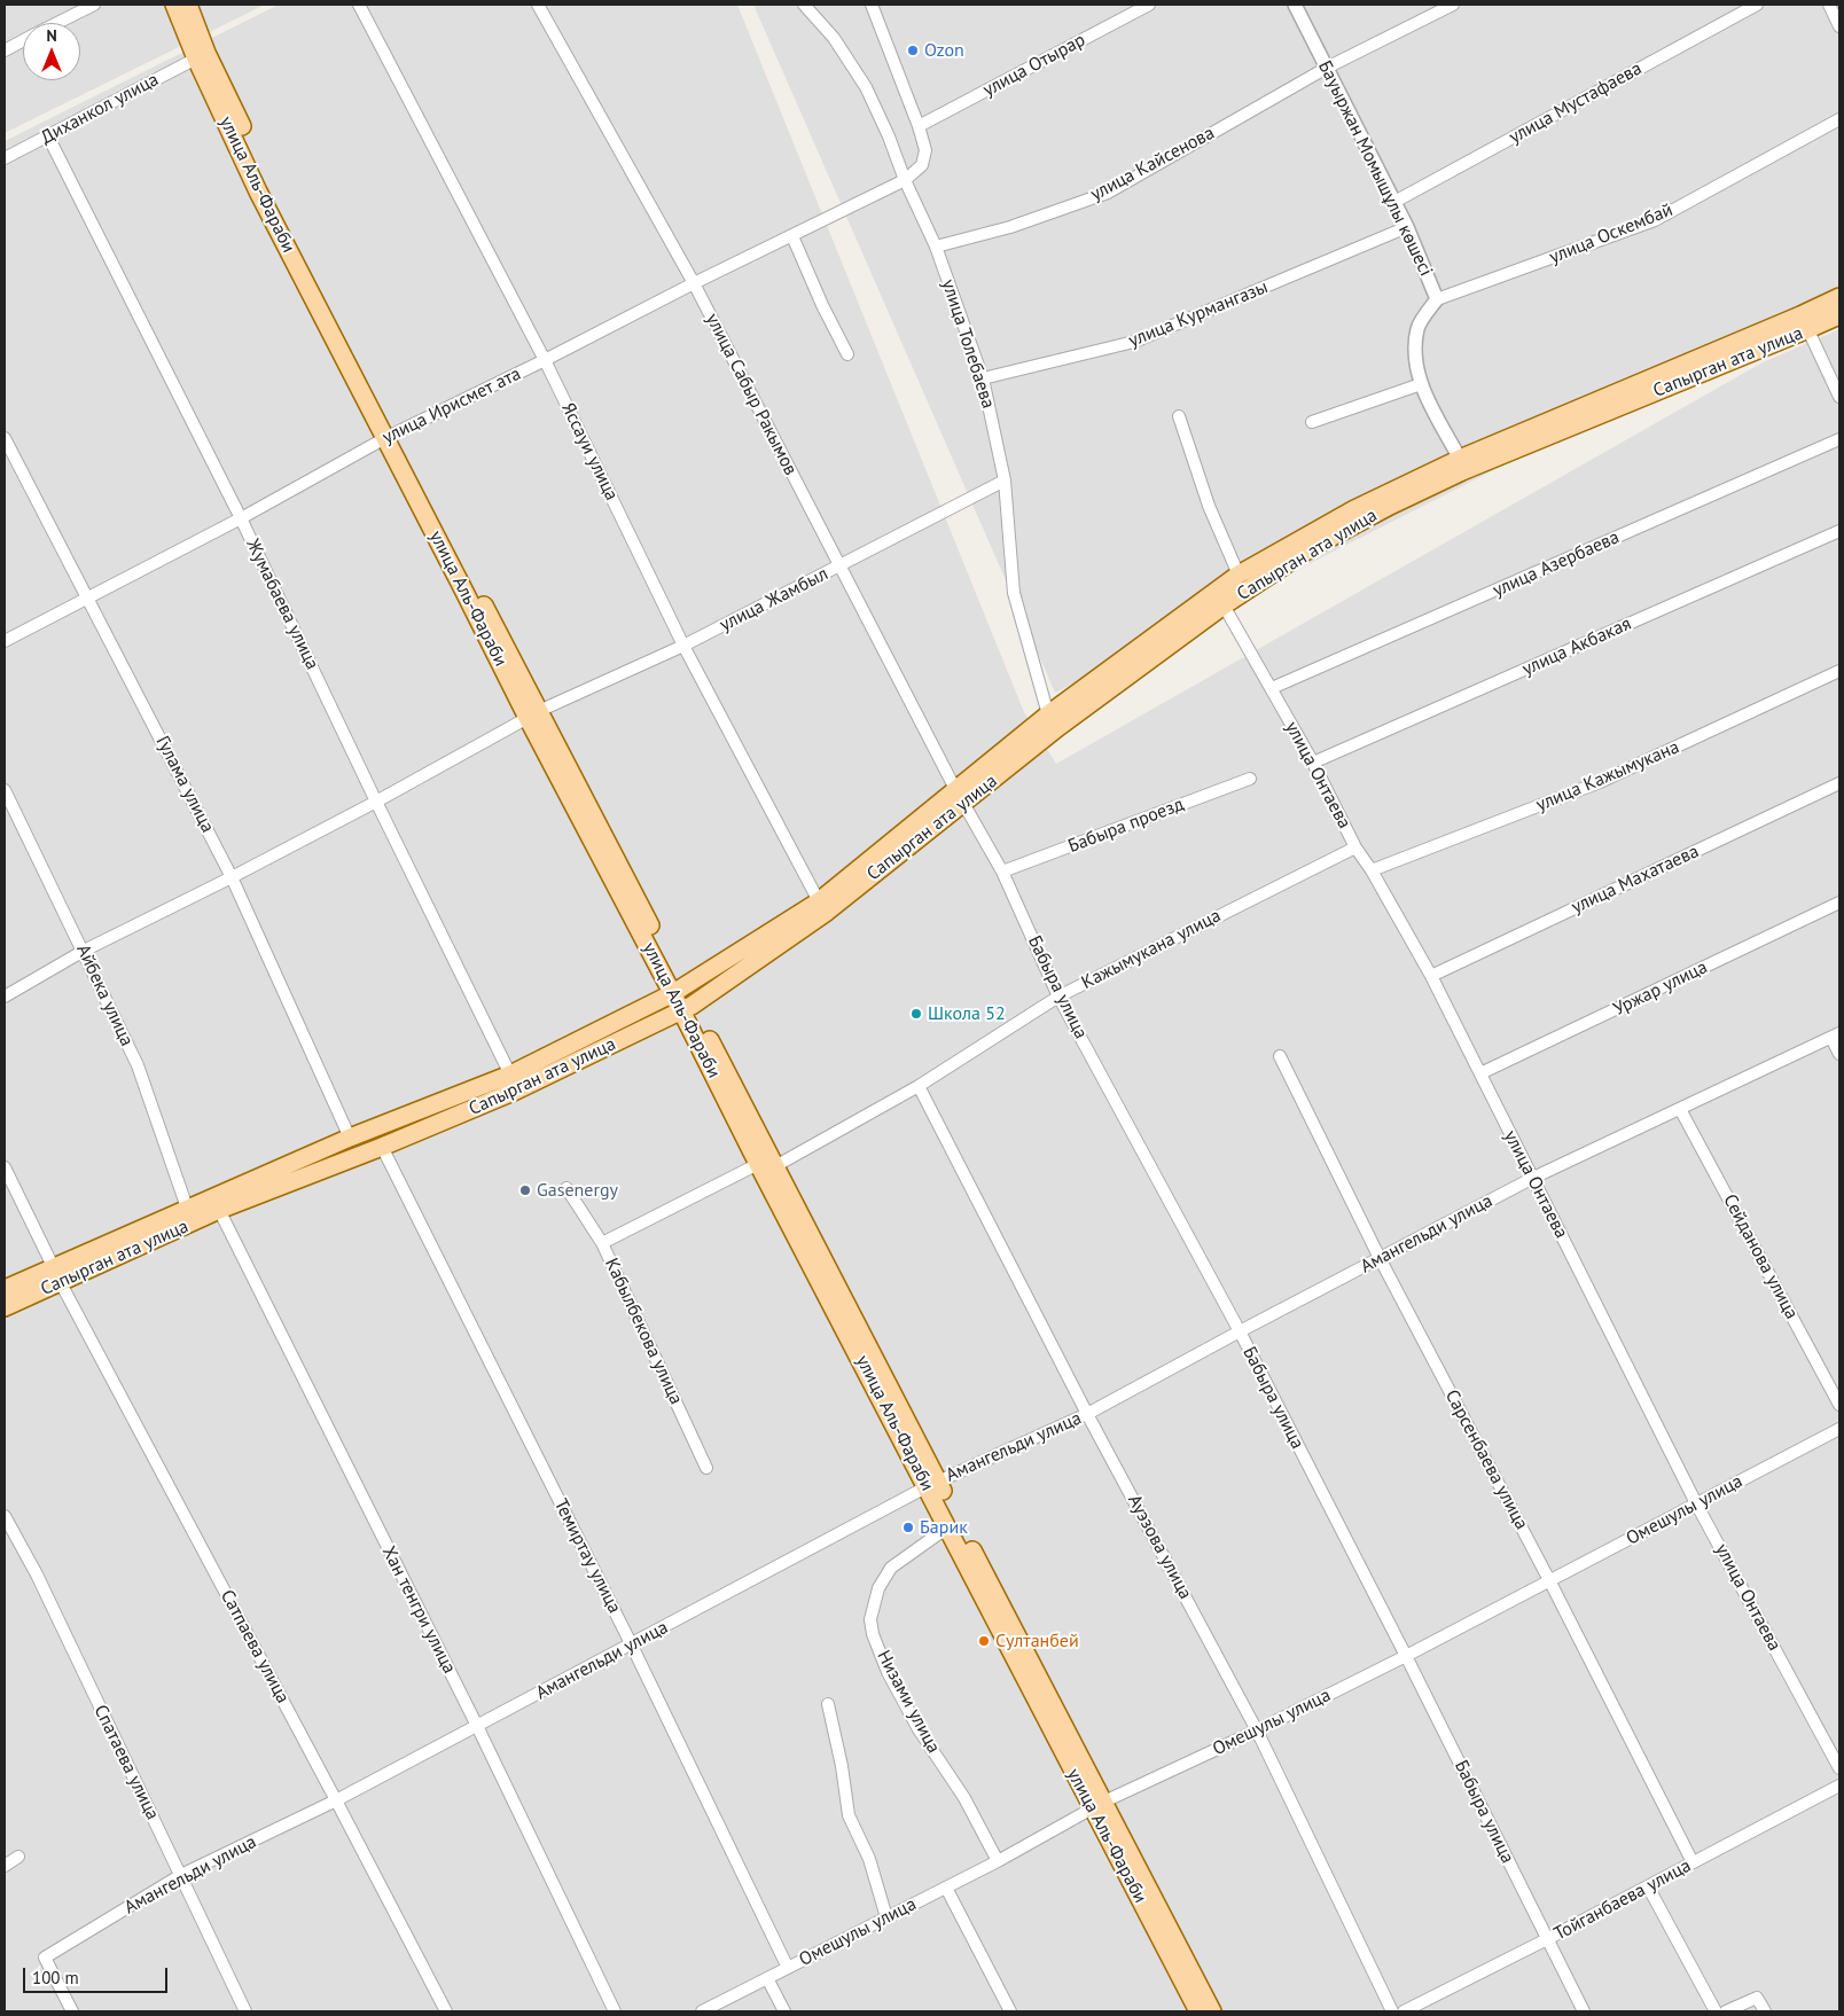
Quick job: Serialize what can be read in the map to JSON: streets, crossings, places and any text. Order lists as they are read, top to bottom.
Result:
{
  "streets": {
    "main road": ["улица Аль-Фараби", "Сапырган ата улица"],
    "street": [
      "улица Отырар",
      "улица Мустафаева",
      "Диханкол улица",
      "улица Кайсенова",
      "Бауыржан Момышұлы көшесі",
      "улица Оскембай",
      "улица Курмангазы",
      "улица Толебаева",
      "улица Сабыр Ракымов",
      "улица Ирисмет ата",
      "Яссауи улица",
      "улица Азербаева",
      "улица Жамбыл",
      "Жумабаева улица",
      "улица Акбакая",
      "улица Онтаева",
      "улица Кажымукана",
      "Гулама улица",
      "Бабыра проезд",
      "улица Махатаева",
      "Кажымукана улица",
      "Бабыра улица",
      "Уржар улица",
      "Айбека улица",
      "Амангельди улица",
      "Сейданова улица",
      "Кабылбекова улица",
      "Сарсенбаева улица",
      "Омешулы улица",
      "Ауэзова улица",
      "Темиртау улица",
      "Хан тенгри улица",
      "Сатпаева улица",
      "Низами улица",
      "Спатаева улица",
      "Тойганбаева улица"
    ]
  },
  "crossings": [
    ["улица Мустафаева", "Бауыржан Момышұлы көшесі"],
    ["Диханкол улица", "улица Аль-Фараби"],
    ["Диханкол улица", "Жумабаева улица"],
    ["улица Кайсенова", "Бауыржан Момышұлы көшесі"],
    ["улица Кайсенова", "улица Толебаева"],
    ["Бауыржан Момышұлы көшесі", "улица Оскембай"],
    ["Бауыржан Момышұлы көшесі", "улица Курмангазы"],
    ["Бауыржан Момышұлы көшесі", "Сапырган ата улица"],
    ["улица Аль-Фараби", "Сапырган ата улица"],
    ["улица Аль-Фараби", "улица Ирисмет ата"],
    ["улица Аль-Фараби", "улица Жамбыл"],
    ["улица Аль-Фараби", "Кажымукана улица"],
    ["улица Аль-Фараби", "Амангельди улица"],
    ["улица Аль-Фараби", "Кабылбекова улица"],
    ["улица Аль-Фараби", "Омешулы улица"],
    ["улица Аль-Фараби", "Низами улица"],
    ["улица Курмангазы", "улица Толебаева"],
    ["улица Толебаева", "Сапырган ата улица"],
    ["улица Толебаева", "улица Ирисмет ата"],
    ["улица Толебаева", "улица Жамбыл"],
    ["Сапырган ата улица", "улица Сабыр Ракымов"],
    ["Сапырган ата улица", "Яссауи улица"],
    ["Сапырган ата улица", "Жумабаева улица"],
    ["Сапырган ата улица", "улица Онтаева"],
    ["Сапырган ата улица", "Гулама улица"],
    ["Сапырган ата улица", "Бабыра улица"],
    ["Сапырган ата улица", "Айбека улица"],
    ["Сапырган ата улица", "Темиртау улица"],
    ["Сапырган ата улица", "Хан тенгри улица"],
    ["Сапырган ата улица", "Сатпаева улица"],
    ["улица Сабыр Ракымов", "улица Ирисмет ата"],
    ["улица Сабыр Ракымов", "улица Жамбыл"],
    ["улица Сабыр Ракымов", "Бабыра улица"],
    ["улица Ирисмет ата", "Яссауи улица"],
    ["улица Ирисмет ата", "Жумабаева улица"],
    ["улица Ирисмет ата", "Гулама улица"],
    ["Яссауи улица", "улица Жамбыл"],
    ["улица Азербаева", "улица Онтаева"],
    ["улица Жамбыл", "Жумабаева улица"],
    ["улица Жамбыл", "Гулама улица"],
    ["улица Жамбыл", "Айбека улица"],
    ["улица Акбакая", "улица Онтаева"],
    ["улица Онтаева", "улица Кажымукана"],
    ["улица Онтаева", "улица Махатаева"],
    ["улица Онтаева", "Кажымукана улица"],
    ["улица Онтаева", "Уржар улица"],
    ["улица Онтаева", "Амангельди улица"],
    ["улица Онтаева", "Омешулы улица"],
    ["Бабыра проезд", "Бабыра улица"],
    ["Кажымукана улица", "Бабыра улица"],
    ["Кажымукана улица", "Кабылбекова улица"],
    ["Кажымукана улица", "Ауэзова улица"],
    ["Бабыра улица", "Амангельди улица"],
    ["Бабыра улица", "Омешулы улица"],
    ["Бабыра улица", "Тойганбаева улица"],
    ["Амангельди улица", "Сейданова улица"],
    ["Амангельди улица", "Сарсенбаева улица"],
    ["Амангельди улица", "Ауэзова улица"],
    ["Амангельди улица", "Темиртау улица"],
    ["Амангельди улица", "Хан тенгри улица"],
    ["Амангельди улица", "Сатпаева улица"],
    ["Амангельди улица", "Спатаева улица"],
    ["Сарсенбаева улица", "Омешулы улица"],
    ["Сарсенбаева улица", "Тойганбаева улица"],
    ["Омешулы улица", "Ауэзова улица"],
    ["Омешулы улица", "Темиртау улица"],
    ["Омешулы улица", "Низами улица"]
  ],
  "places": [
    "Ozon",
    "Школа 52",
    "Gasenergy",
    "Барик",
    "Султанбей"
  ],
  "scale_bar": "100 m",
  "north": "top"
}
